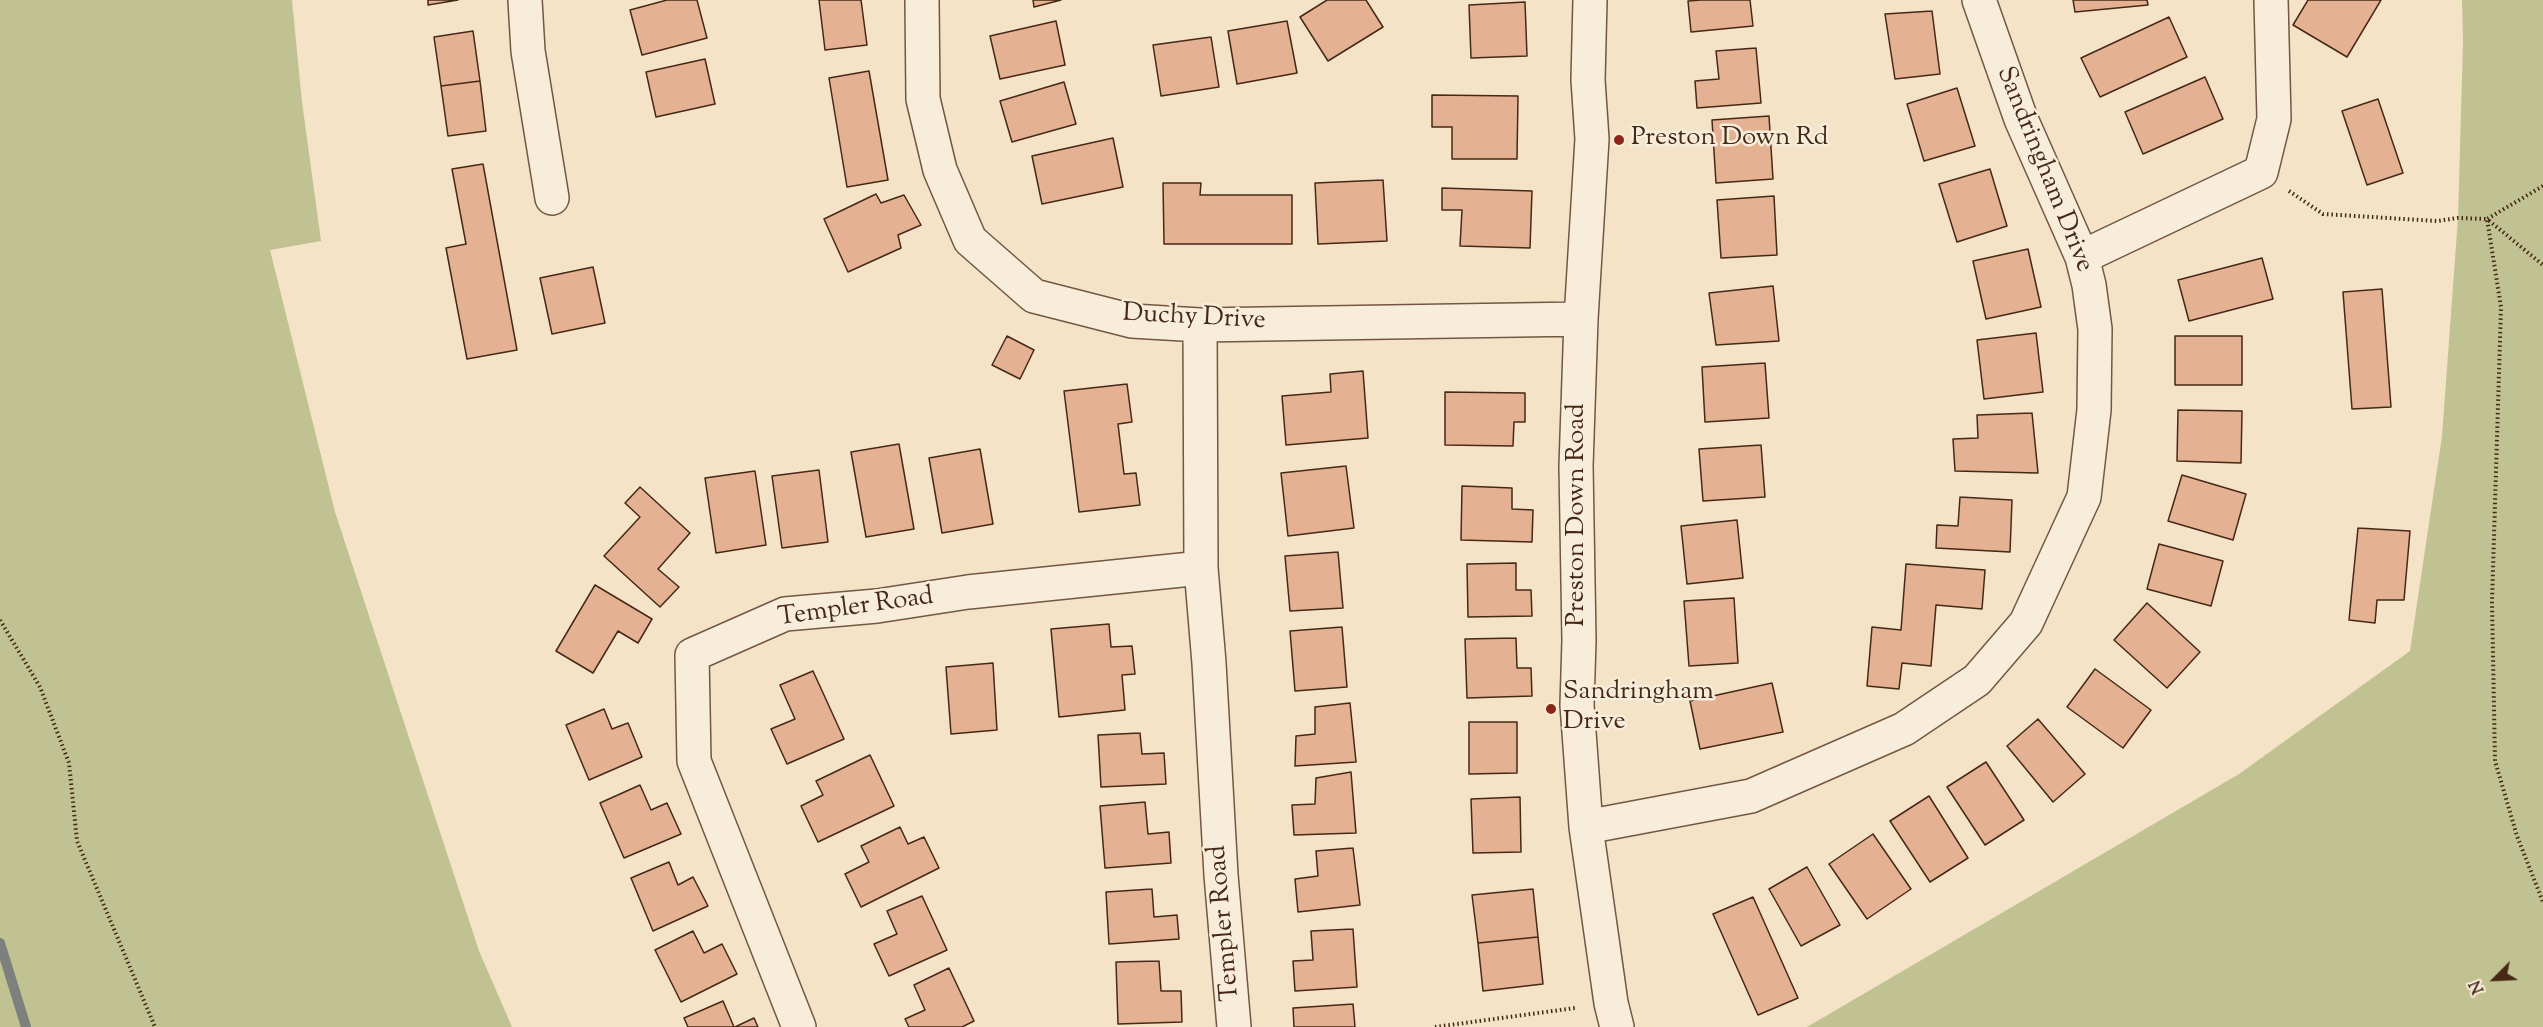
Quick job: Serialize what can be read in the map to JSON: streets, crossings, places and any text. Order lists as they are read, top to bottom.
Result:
{
  "streets": {
    "street": [
      "Sandringham Drive",
      "Duchy Drive",
      "Preston Down Road",
      "Templer Road"
    ]
  },
  "crossings": [
    ["Sandringham Drive", "Preston Down Road"],
    ["Duchy Drive", "Preston Down Road"],
    ["Duchy Drive", "Templer Road"]
  ],
  "places": ["Preston Down Rd", "Sandringham Drive"],
  "north": "bottom left"
}
